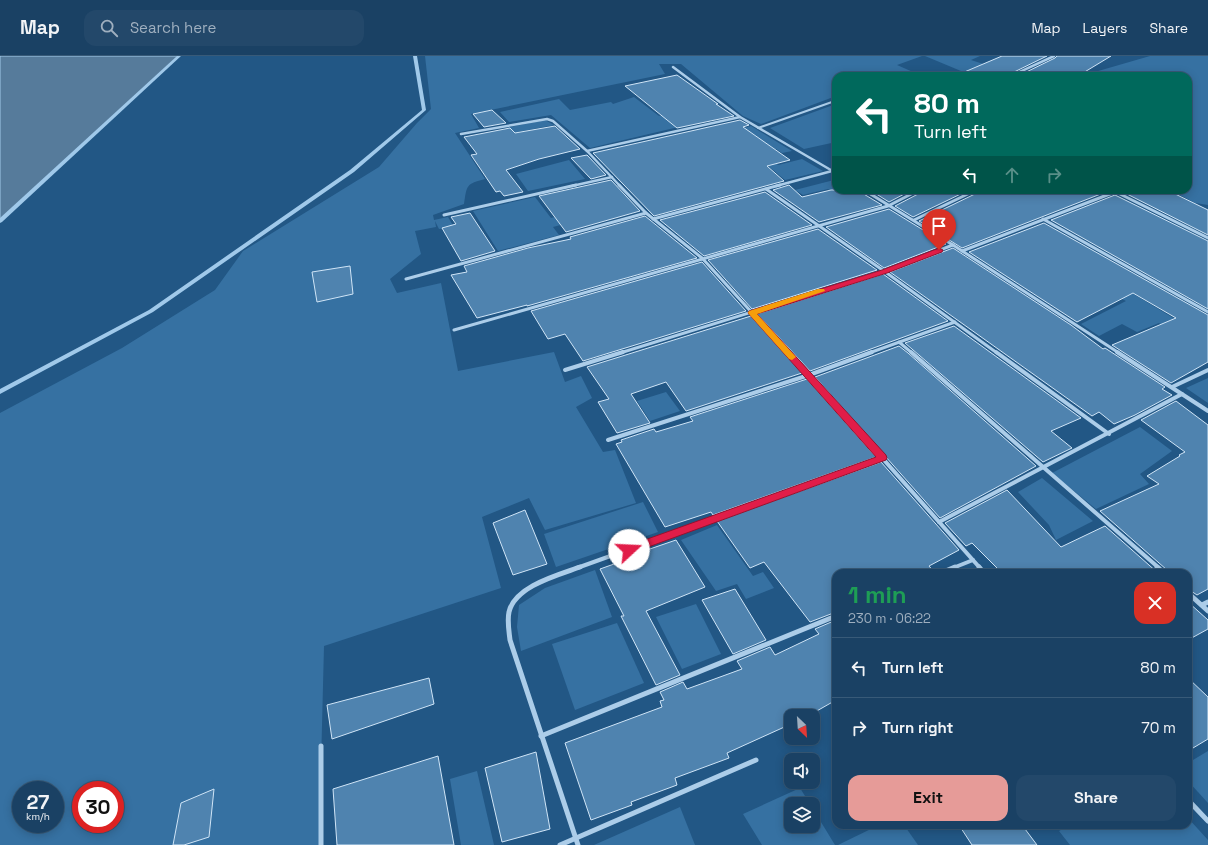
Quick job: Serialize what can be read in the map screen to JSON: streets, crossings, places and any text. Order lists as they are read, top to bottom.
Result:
{
  "north": "bottom right",
  "page": {
    "header": "Map",
    "search": "Search here",
    "nav": ["Map", "Layers", "Share"],
    "turn": ["80 m", "Turn left"],
    "heading": ["1 min", "230 m · 06:22"],
    "list": [
      {
        "name": "Turn left",
        "value": "80 m"
      },
      {
        "name": "Turn right",
        "value": "70 m"
      }
    ],
    "buttons": ["Exit", "Share"],
    "speed": "27 km/h",
    "limit": "30"
  }
}
